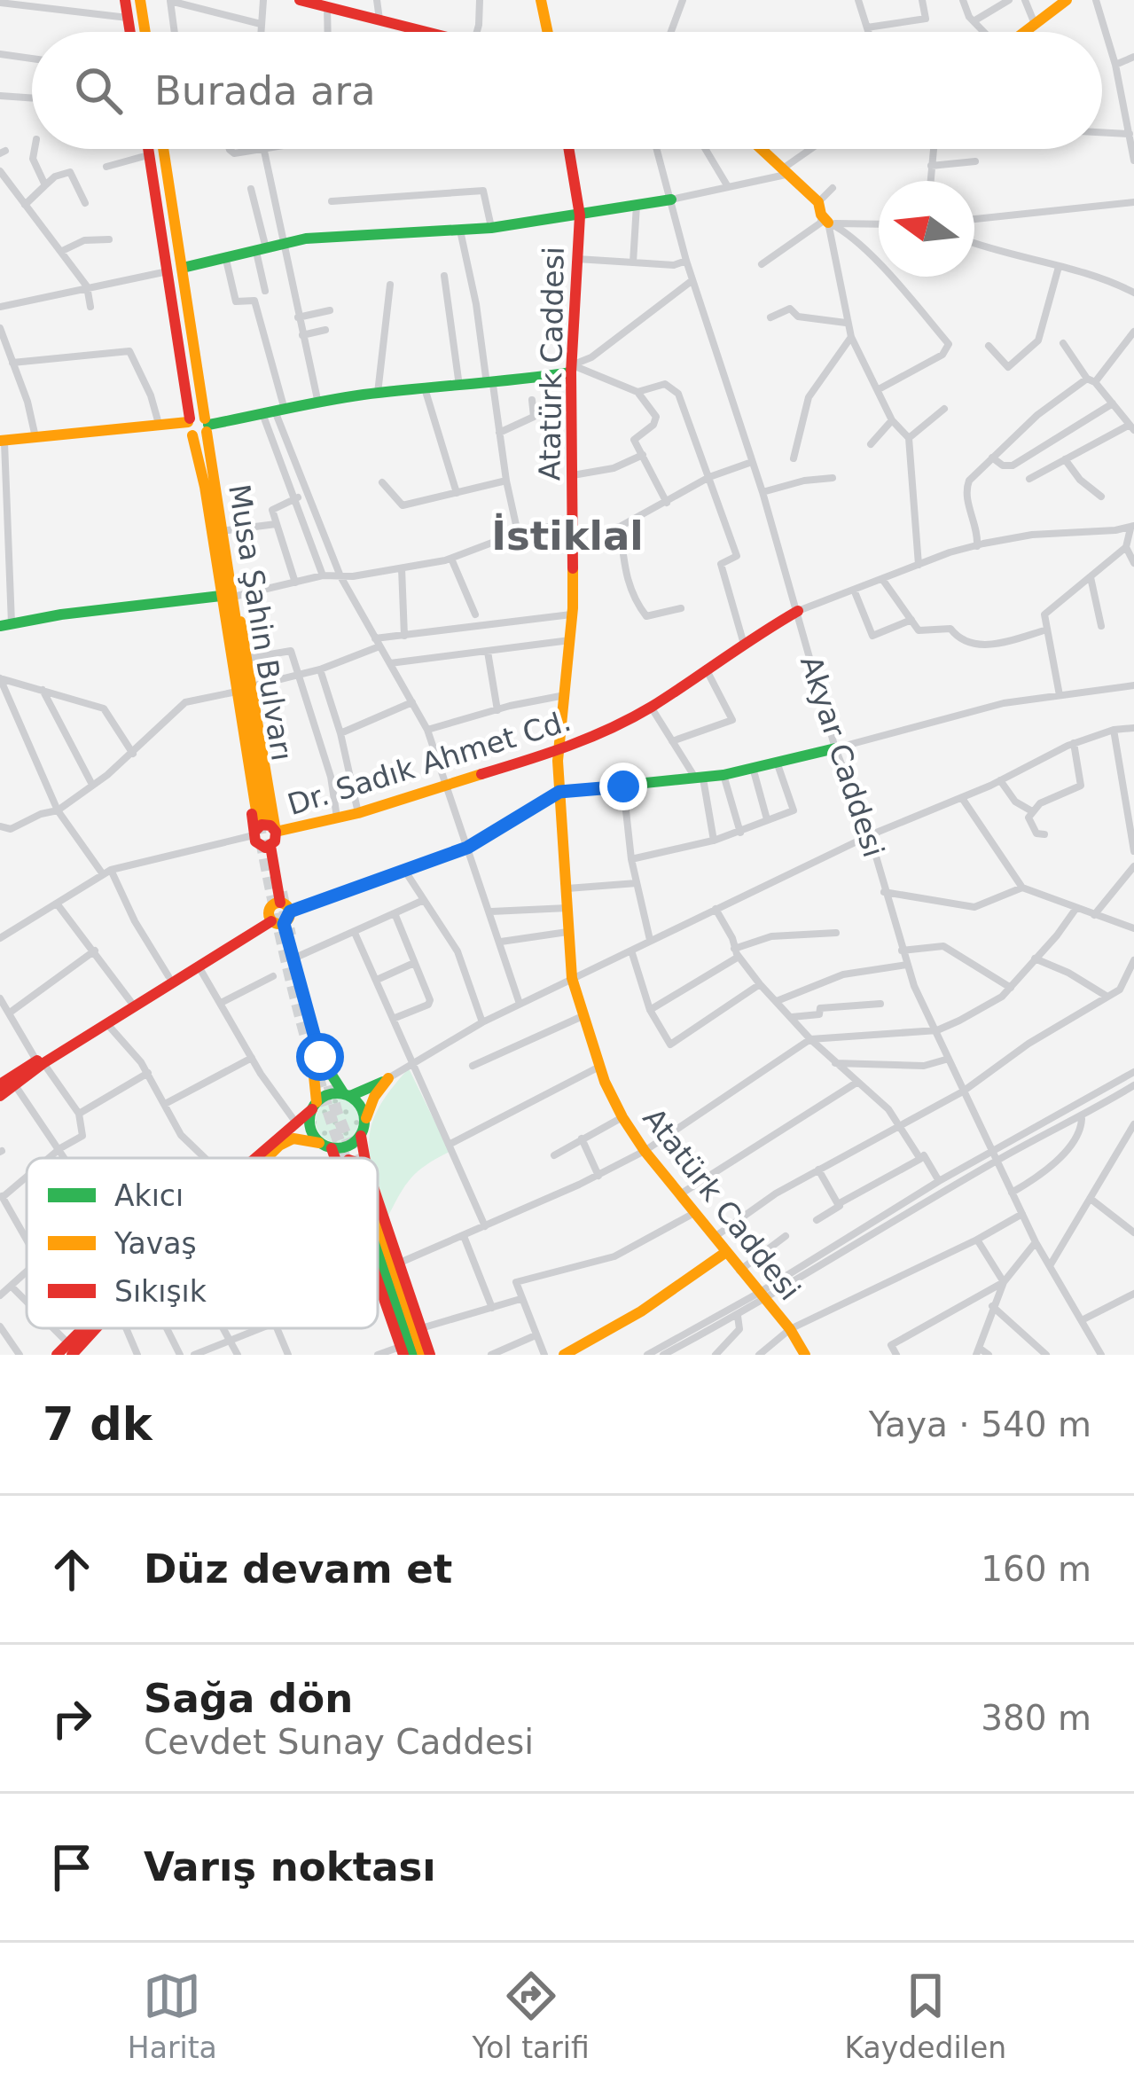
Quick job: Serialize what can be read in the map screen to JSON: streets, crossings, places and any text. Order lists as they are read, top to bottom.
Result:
{
  "streets": {
    "main road": ["Atatürk Caddesi", "Musa Şahin Bulvarı", "Dr. Sadık Ahmet Cd."],
    "street": ["Akyar Caddesi"]
  },
  "crossings": [
    ["Atatürk Caddesi", "Dr. Sadık Ahmet Cd."],
    ["Musa Şahin Bulvarı", "Dr. Sadık Ahmet Cd."],
    ["Akyar Caddesi", "Dr. Sadık Ahmet Cd."]
  ],
  "districts": ["İstiklal"],
  "legend": ["Akıcı", "Yavaş", "Sıkışık"],
  "north": "left",
  "page": {
    "search": "Burada ara",
    "heading": ["7 dk", "Yaya · 540 m"],
    "list": [
      ["Düz devam et", "160 m"],
      ["Sağa dön", "Cevdet Sunay Caddesi", "380 m"],
      "Varış noktası"
    ],
    "nav": ["Harita", "Yol tarifi", "Kaydedilen"]
  }
}
